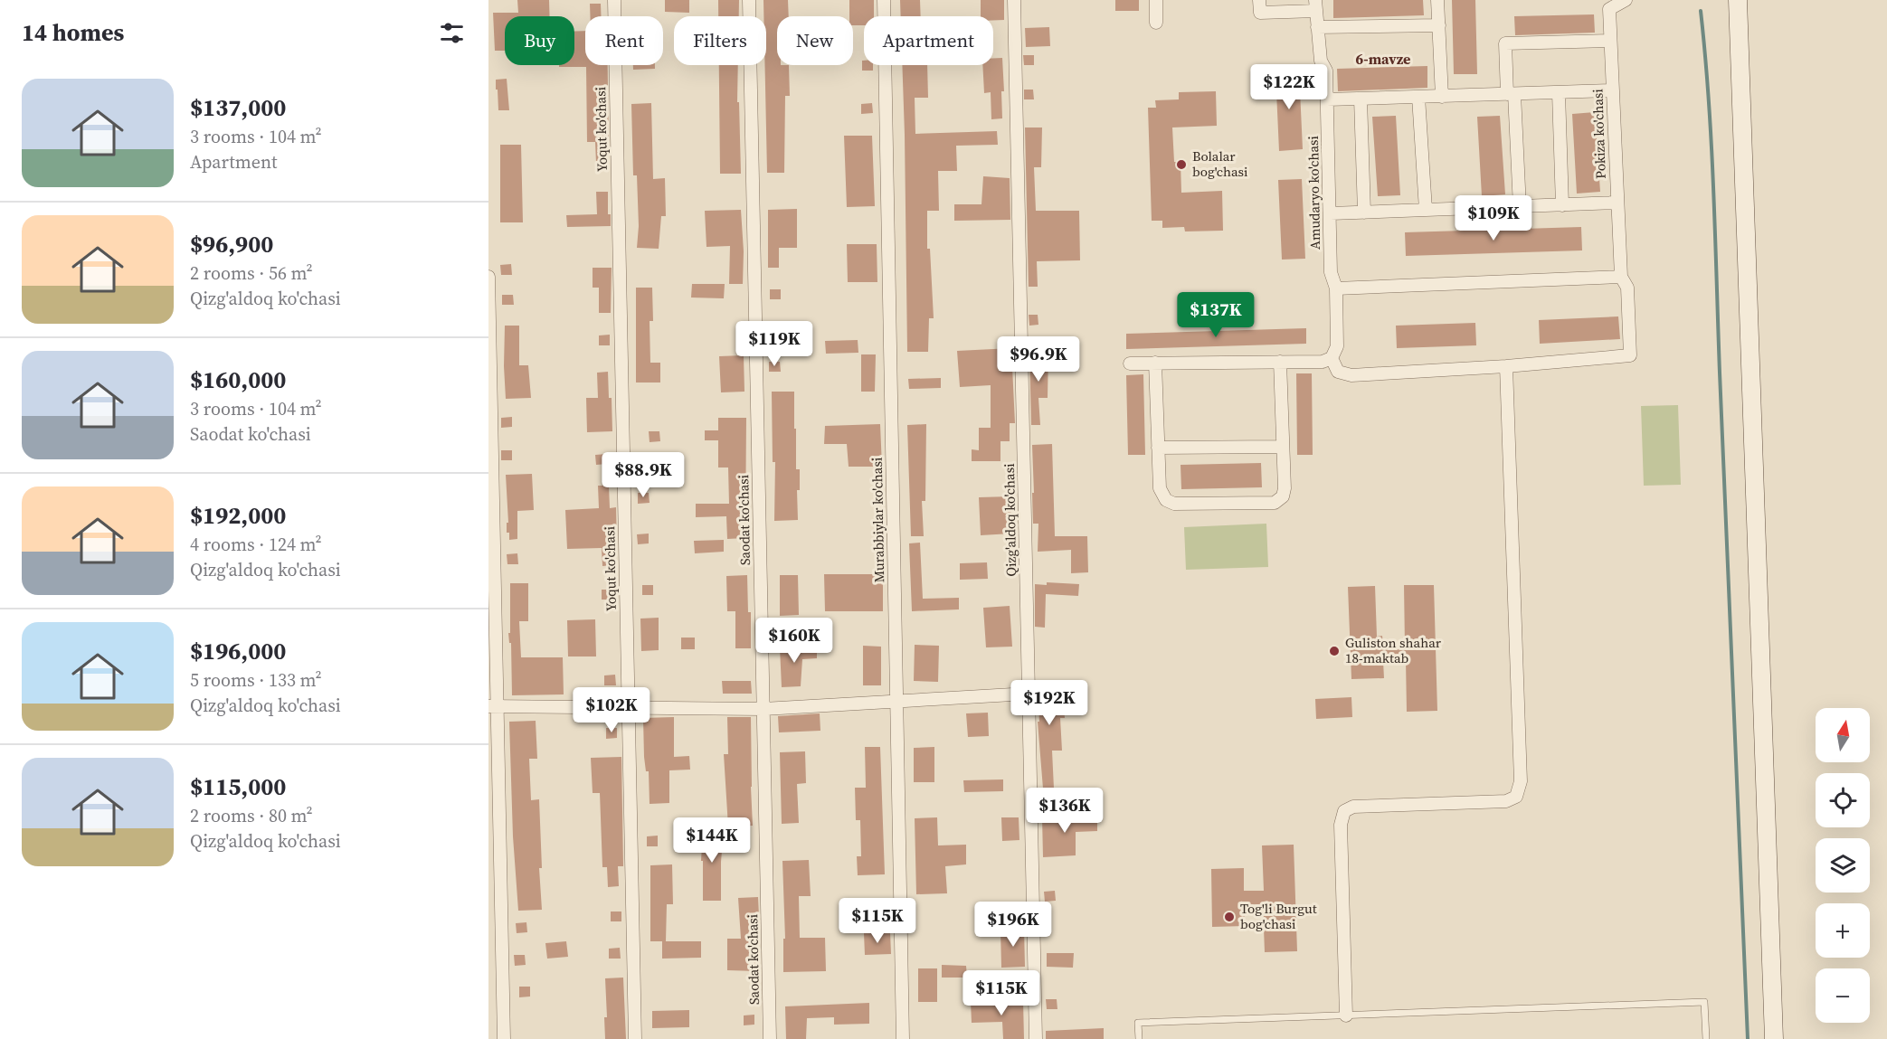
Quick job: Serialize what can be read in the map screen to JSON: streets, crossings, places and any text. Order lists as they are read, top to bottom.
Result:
{
  "streets": {
    "street": [
      "Yoqut ko'chasi",
      "Pokiza ko'chasi",
      "Amudaryo ko'chasi",
      "Saodat ko'chasi",
      "Murabbiylar ko'chasi",
      "Qizg'aldoq ko'chasi"
    ]
  },
  "districts": ["6-mavze"],
  "places": ["Bolalar bog'chasi", "Guliston shahar 18-maktab", "Tog'li Burgut bog'chasi"],
  "north": "top",
  "page": {
    "heading": "14 homes",
    "chip": [
      "Buy",
      "Rent",
      "Filters",
      "New",
      "Apartment"
    ],
    "price": [
      "$122K",
      "$109K",
      "$137K",
      "$119K",
      "$96.9K",
      "$88.9K",
      "$160K",
      "$192K",
      "$102K",
      "$136K",
      "$144K",
      "$115K",
      "$196K",
      "$115K"
    ],
    "list": [
      {
        "name": "$137,000",
        "note": "3 rooms · 104 m² · Apartment"
      },
      {
        "name": "$96,900",
        "note": "2 rooms · 56 m² · Qizg'aldoq ko'chasi"
      },
      {
        "name": "$160,000",
        "note": "3 rooms · 104 m² · Saodat ko'chasi"
      },
      {
        "name": "$192,000",
        "note": "4 rooms · 124 m² · Qizg'aldoq ko'chasi"
      },
      {
        "name": "$196,000",
        "note": "5 rooms · 133 m² · Qizg'aldoq ko'chasi"
      },
      {
        "name": "$115,000",
        "note": "2 rooms · 80 m² · Qizg'aldoq ko'chasi"
      }
    ],
    "map_buttons": ["+", "−"]
  }
}
